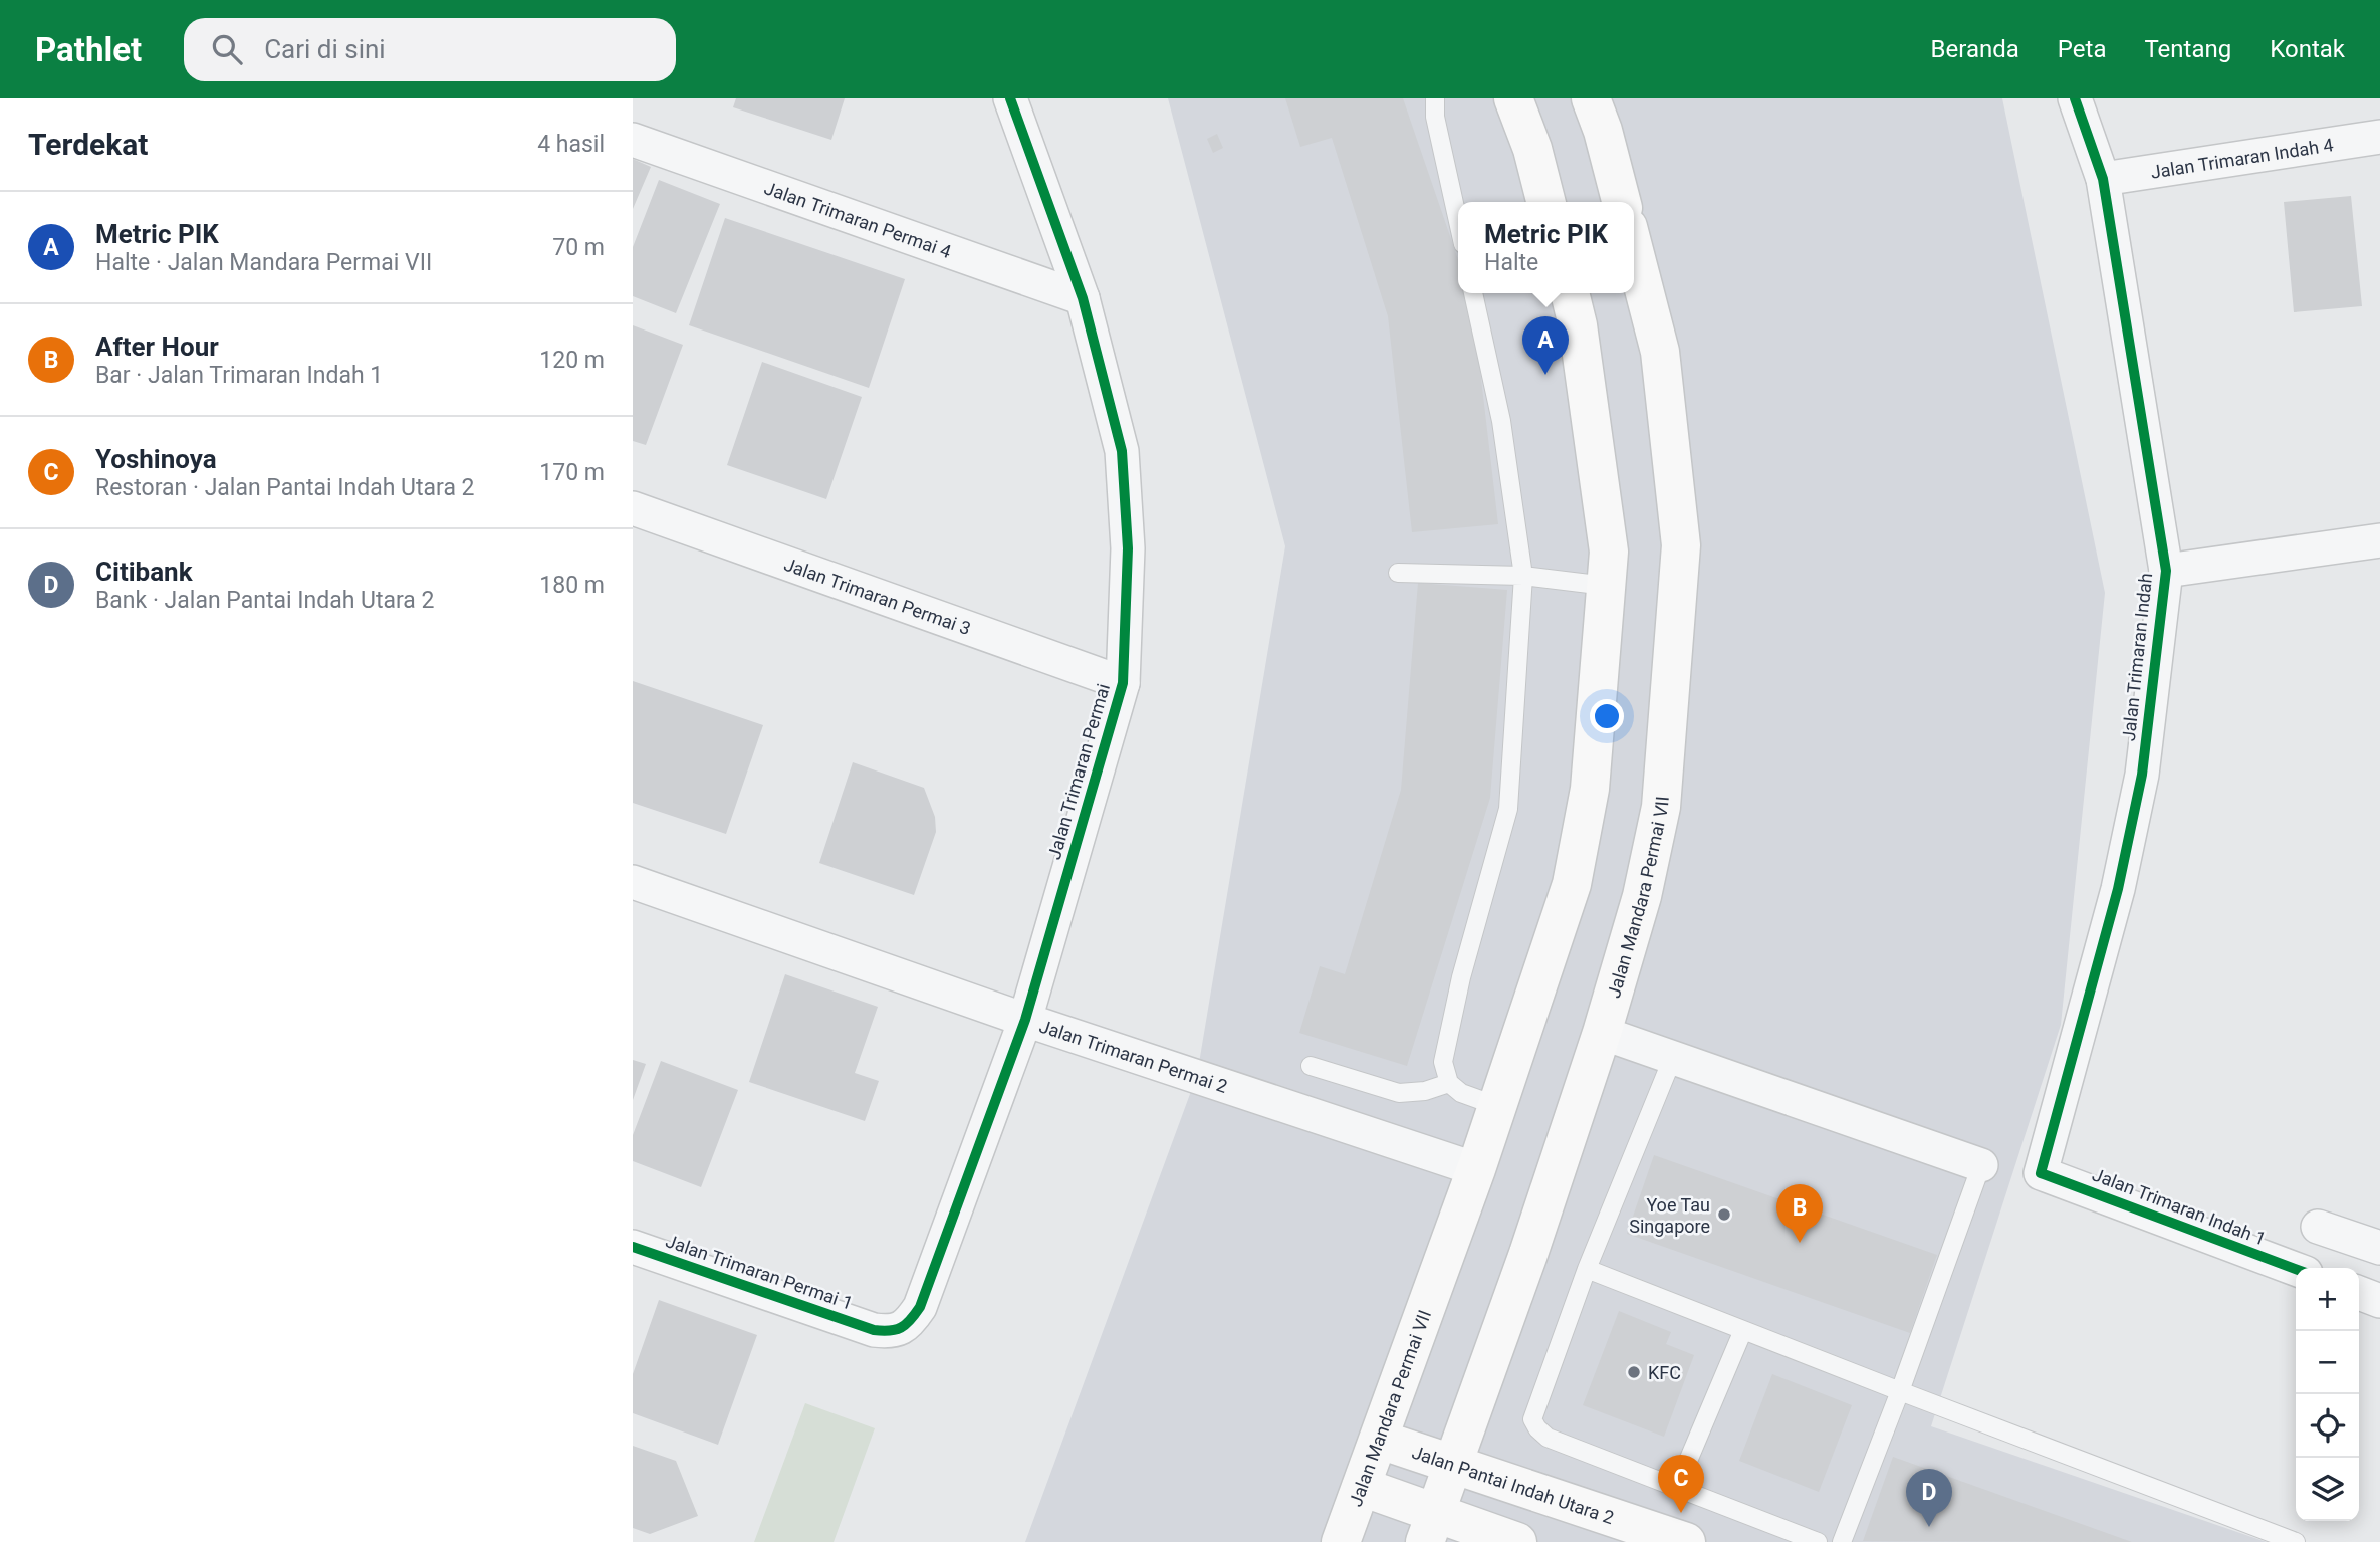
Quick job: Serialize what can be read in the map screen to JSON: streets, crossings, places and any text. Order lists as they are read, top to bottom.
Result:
{
  "streets": {
    "main road": ["Jalan Mandara Permai VII", "Jalan Pantai Indah Utara 2"],
    "street": [
      "Jalan Trimaran Indah 4",
      "Jalan Trimaran Permai 4",
      "Jalan Trimaran Permai 3",
      "Jalan Trimaran Indah",
      "Jalan Trimaran Permai",
      "Jalan Trimaran Permai 2",
      "Jalan Trimaran Indah 1",
      "Jalan Trimaran Permai 1"
    ]
  },
  "crossings": [
    ["Jalan Trimaran Indah 4", "Jalan Trimaran Indah"],
    ["Jalan Trimaran Permai 4", "Jalan Trimaran Permai"],
    ["Jalan Trimaran Permai 3", "Jalan Trimaran Permai"],
    ["Jalan Trimaran Indah", "Jalan Trimaran Indah 1"],
    ["Jalan Trimaran Permai", "Jalan Trimaran Permai 2"],
    ["Jalan Trimaran Permai", "Jalan Trimaran Permai 1"],
    ["Jalan Mandara Permai VII", "Jalan Trimaran Permai 2"],
    ["Jalan Mandara Permai VII", "Jalan Pantai Indah Utara 2"]
  ],
  "places": ["Yoe Tau Singapore", "KFC"],
  "page": {
    "header": "Pathlet",
    "search": "Cari di sini",
    "nav": [
      "Beranda",
      "Peta",
      "Tentang",
      "Kontak"
    ],
    "heading": ["Terdekat", "4 hasil"],
    "list": [
      {
        "mark": "A",
        "name": "Metric PIK",
        "note": "Halte · Jalan Mandara Permai VII",
        "value": "70 m"
      },
      {
        "mark": "B",
        "name": "After Hour",
        "note": "Bar · Jalan Trimaran Indah 1",
        "value": "120 m"
      },
      {
        "mark": "C",
        "name": "Yoshinoya",
        "note": "Restoran · Jalan Pantai Indah Utara 2",
        "value": "170 m"
      },
      {
        "mark": "D",
        "name": "Citibank",
        "note": "Bank · Jalan Pantai Indah Utara 2",
        "value": "180 m"
      }
    ],
    "popup": ["Metric PIK", "Halte"],
    "pins": [
      "A",
      "B",
      "C",
      "D"
    ],
    "map_buttons": ["+", "−"]
  }
}
